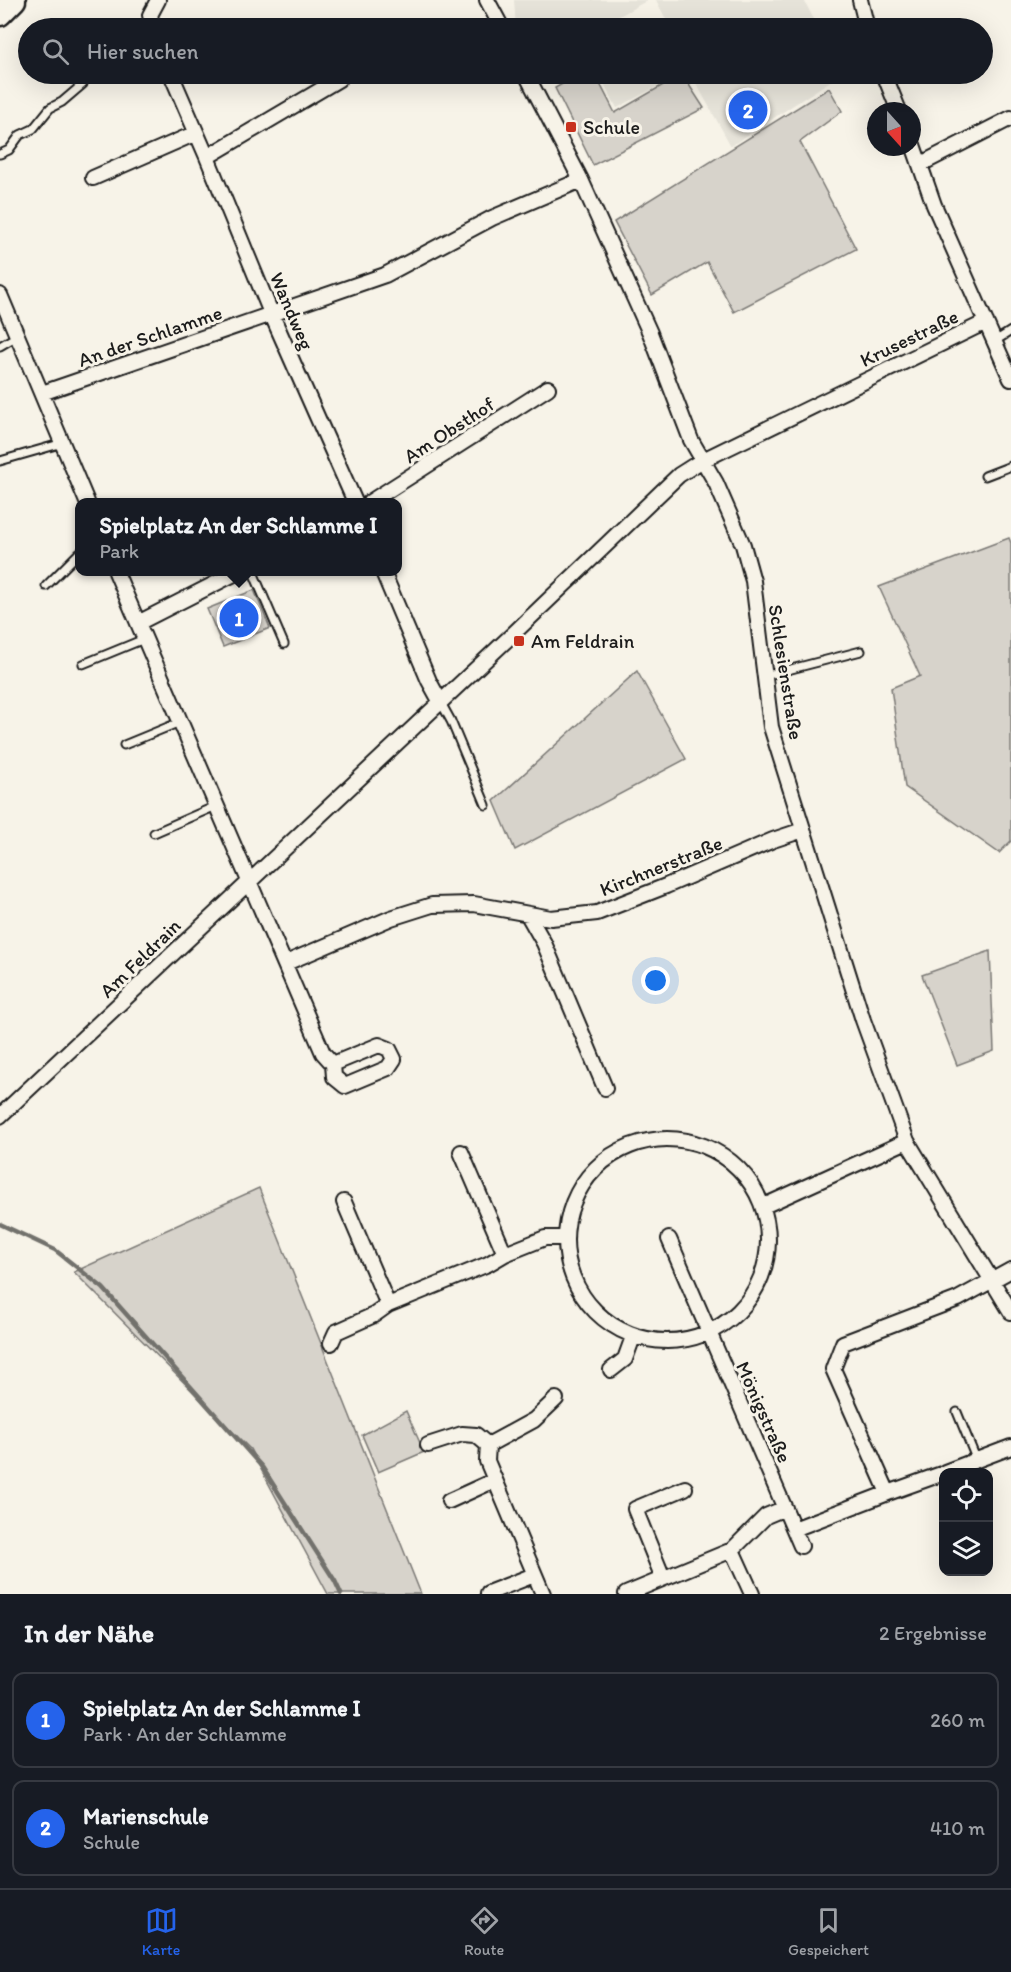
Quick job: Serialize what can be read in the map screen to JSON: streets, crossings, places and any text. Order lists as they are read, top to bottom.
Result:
{
  "streets": {
    "street": [
      "Wandweg",
      "An der Schlamme",
      "Krusestraße",
      "Am Obsthof",
      "Schlesienstraße",
      "Kirchnerstraße",
      "Am Feldrain",
      "Mönigstraße"
    ]
  },
  "crossings": [
    ["Wandweg", "An der Schlamme"],
    ["An der Schlamme", "Schlesienstraße"],
    ["Krusestraße", "Schlesienstraße"],
    ["Krusestraße", "Am Feldrain"],
    ["Schlesienstraße", "Kirchnerstraße"],
    ["Schlesienstraße", "Am Feldrain"]
  ],
  "places": {
    "transit": ["Schule", "Am Feldrain"]
  },
  "north": "bottom",
  "page": {
    "search": "Hier suchen",
    "pins": ["2", "1"],
    "popup": ["Spielplatz An der Schlamme I", "Park"],
    "heading": ["In der Nähe", "2 Ergebnisse"],
    "list": [
      {
        "mark": "1",
        "name": "Spielplatz An der Schlamme I",
        "note": "Park · An der Schlamme",
        "value": "260 m"
      },
      {
        "mark": "2",
        "name": "Marienschule",
        "note": "Schule",
        "value": "410 m"
      }
    ],
    "nav": ["Karte", "Route", "Gespeichert"]
  }
}
